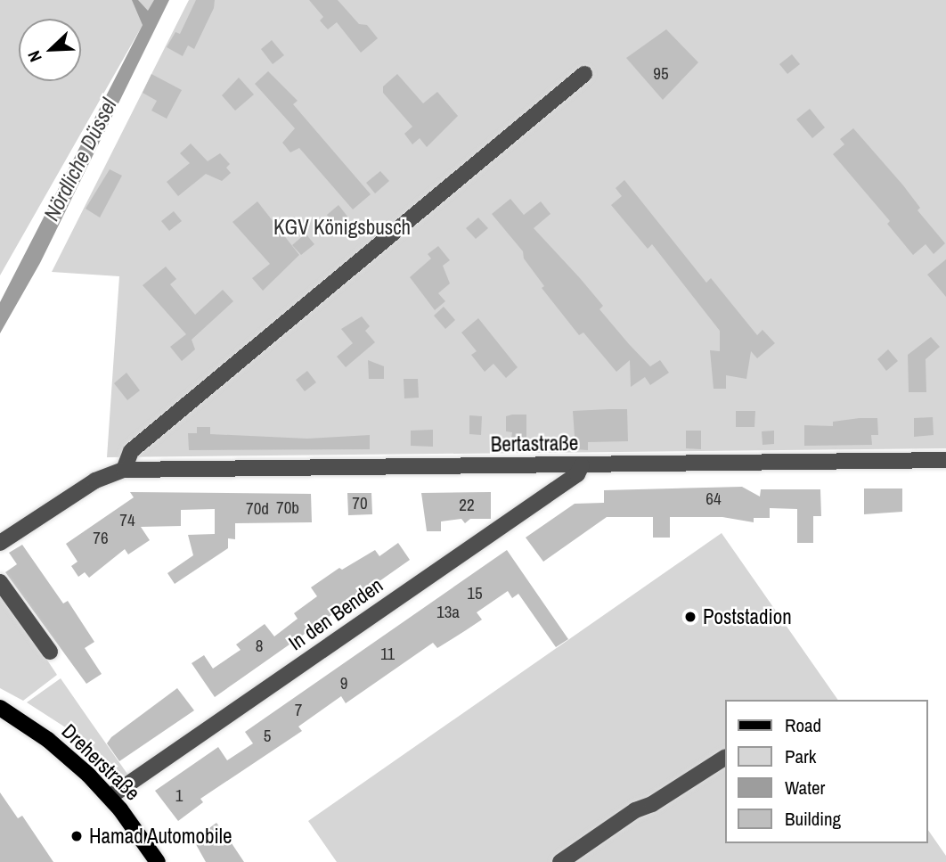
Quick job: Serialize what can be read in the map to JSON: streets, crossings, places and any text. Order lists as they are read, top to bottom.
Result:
{
  "streets": {
    "main road": ["Dreherstraße"],
    "street": ["Bertastraße", "In den Benden"]
  },
  "crossings": [
    ["Bertastraße", "In den Benden"],
    ["In den Benden", "Dreherstraße"]
  ],
  "water": ["Nördliche Düssel"],
  "parks": ["KGV Königsbusch"],
  "places": ["Poststadion", "Hamad Automobile"],
  "house_numbers": [
    "95",
    "64",
    "70",
    "22",
    "70b",
    "70d",
    "74",
    "76",
    "15",
    "13a",
    "8",
    "11",
    "9",
    "7",
    "5",
    "1"
  ],
  "legend": [
    "Road",
    "Park",
    "Water",
    "Building"
  ],
  "north": "bottom left"
}
